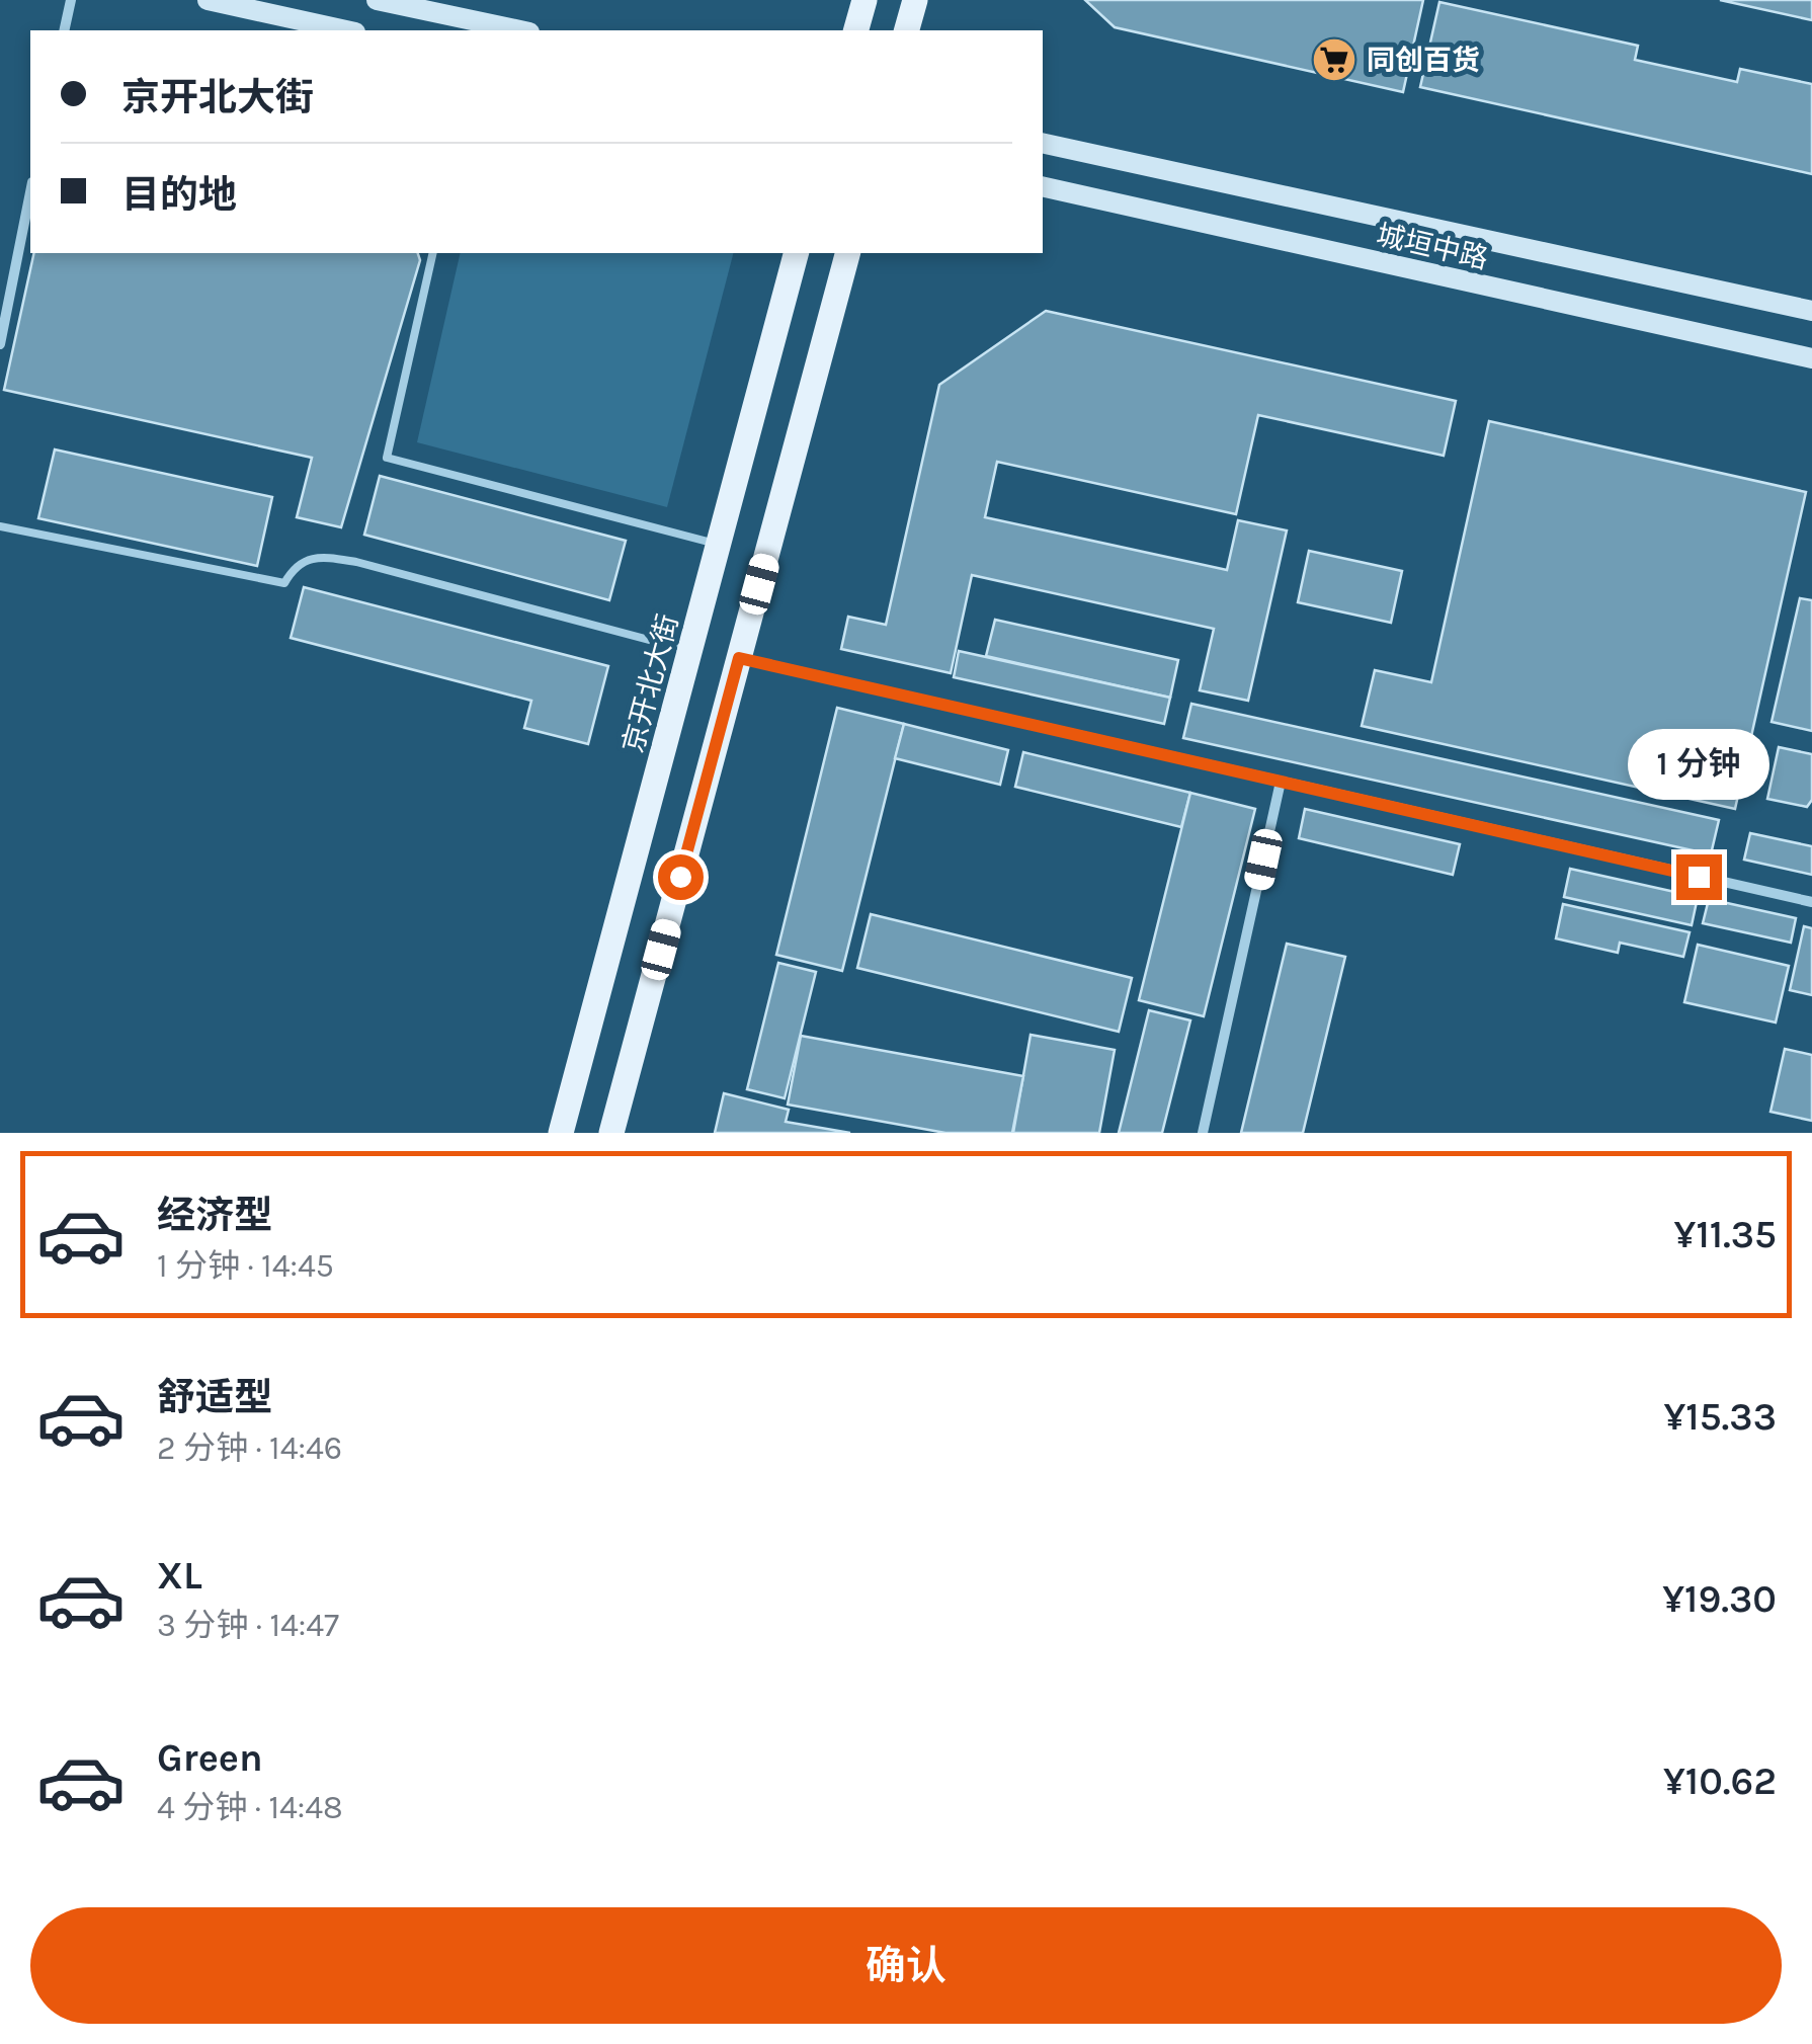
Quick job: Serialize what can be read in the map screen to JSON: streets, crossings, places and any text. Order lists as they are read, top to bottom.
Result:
{
  "streets": {
    "main road": ["城垣中路", "京开北大街"]
  },
  "places": {
    "supermarket": ["同创百货"]
  },
  "page": {
    "banner": ["京开北大街", "目的地"],
    "bubble": "1 分钟",
    "list": [
      {
        "name": "经济型",
        "note": "1 分钟 · 14:45",
        "value": "¥11.35"
      },
      {
        "name": "舒适型",
        "note": "2 分钟 · 14:46",
        "value": "¥15.33"
      },
      {
        "name": "XL",
        "note": "3 分钟 · 14:47",
        "value": "¥19.30"
      },
      {
        "name": "Green",
        "note": "4 分钟 · 14:48",
        "value": "¥10.62"
      }
    ],
    "buttons": "确认"
  }
}
